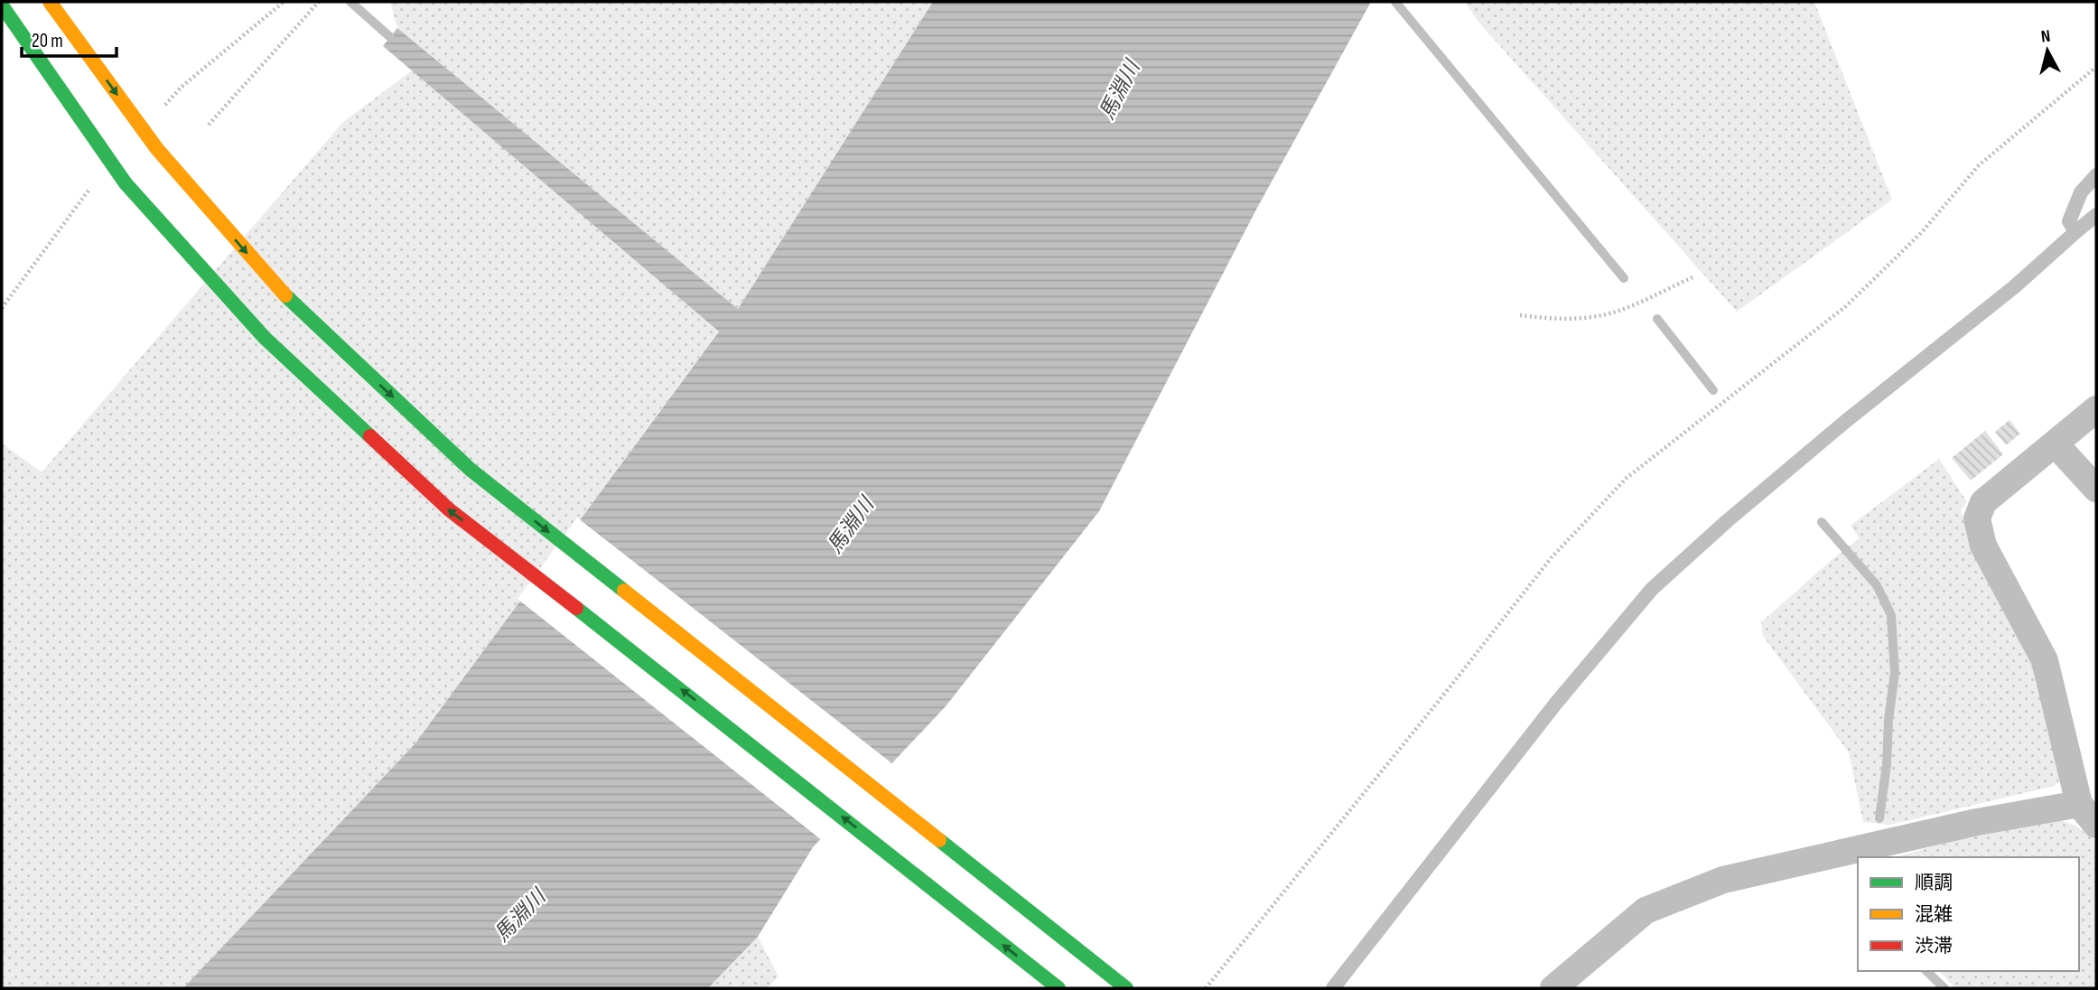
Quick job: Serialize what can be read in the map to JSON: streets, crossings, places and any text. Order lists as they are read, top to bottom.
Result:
{
  "water": ["馬淵川"],
  "legend": ["順調", "混雑", "渋滞"],
  "scale_bar": "20 m",
  "north": "top"
}
